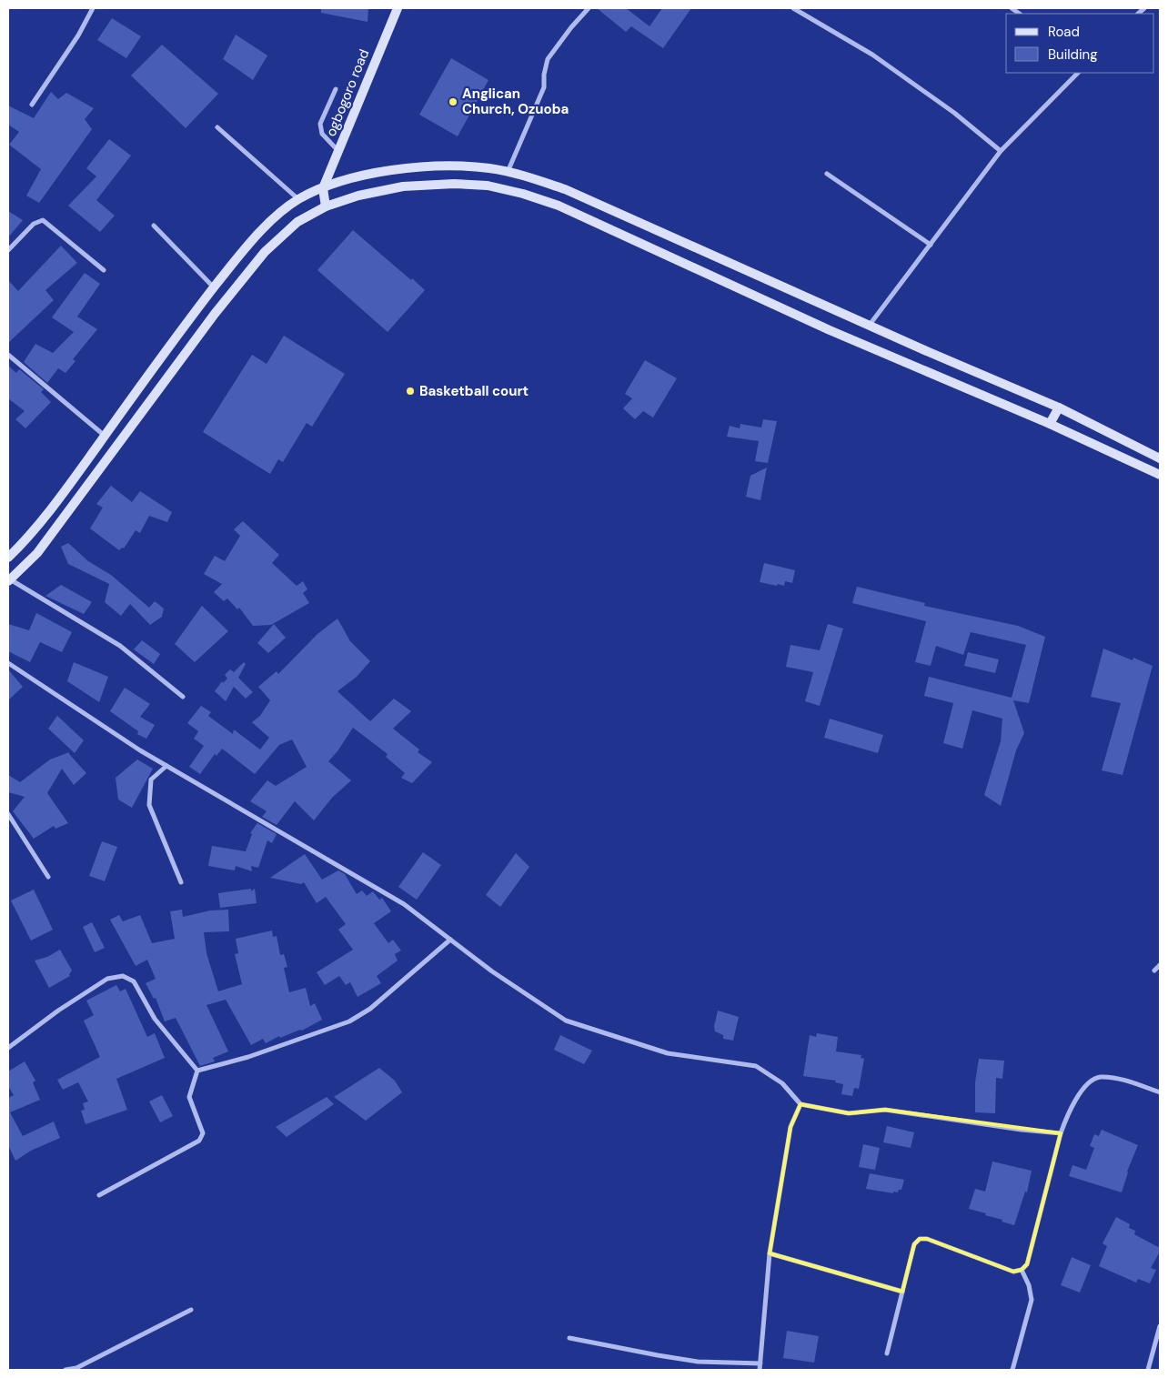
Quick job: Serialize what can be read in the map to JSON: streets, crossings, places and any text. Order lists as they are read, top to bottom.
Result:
{
  "streets": {
    "main road": ["ogbogoro road"]
  },
  "places": ["Anglican Church, Ozuoba", "Basketball court"],
  "legend": ["Road", "Building"]
}
